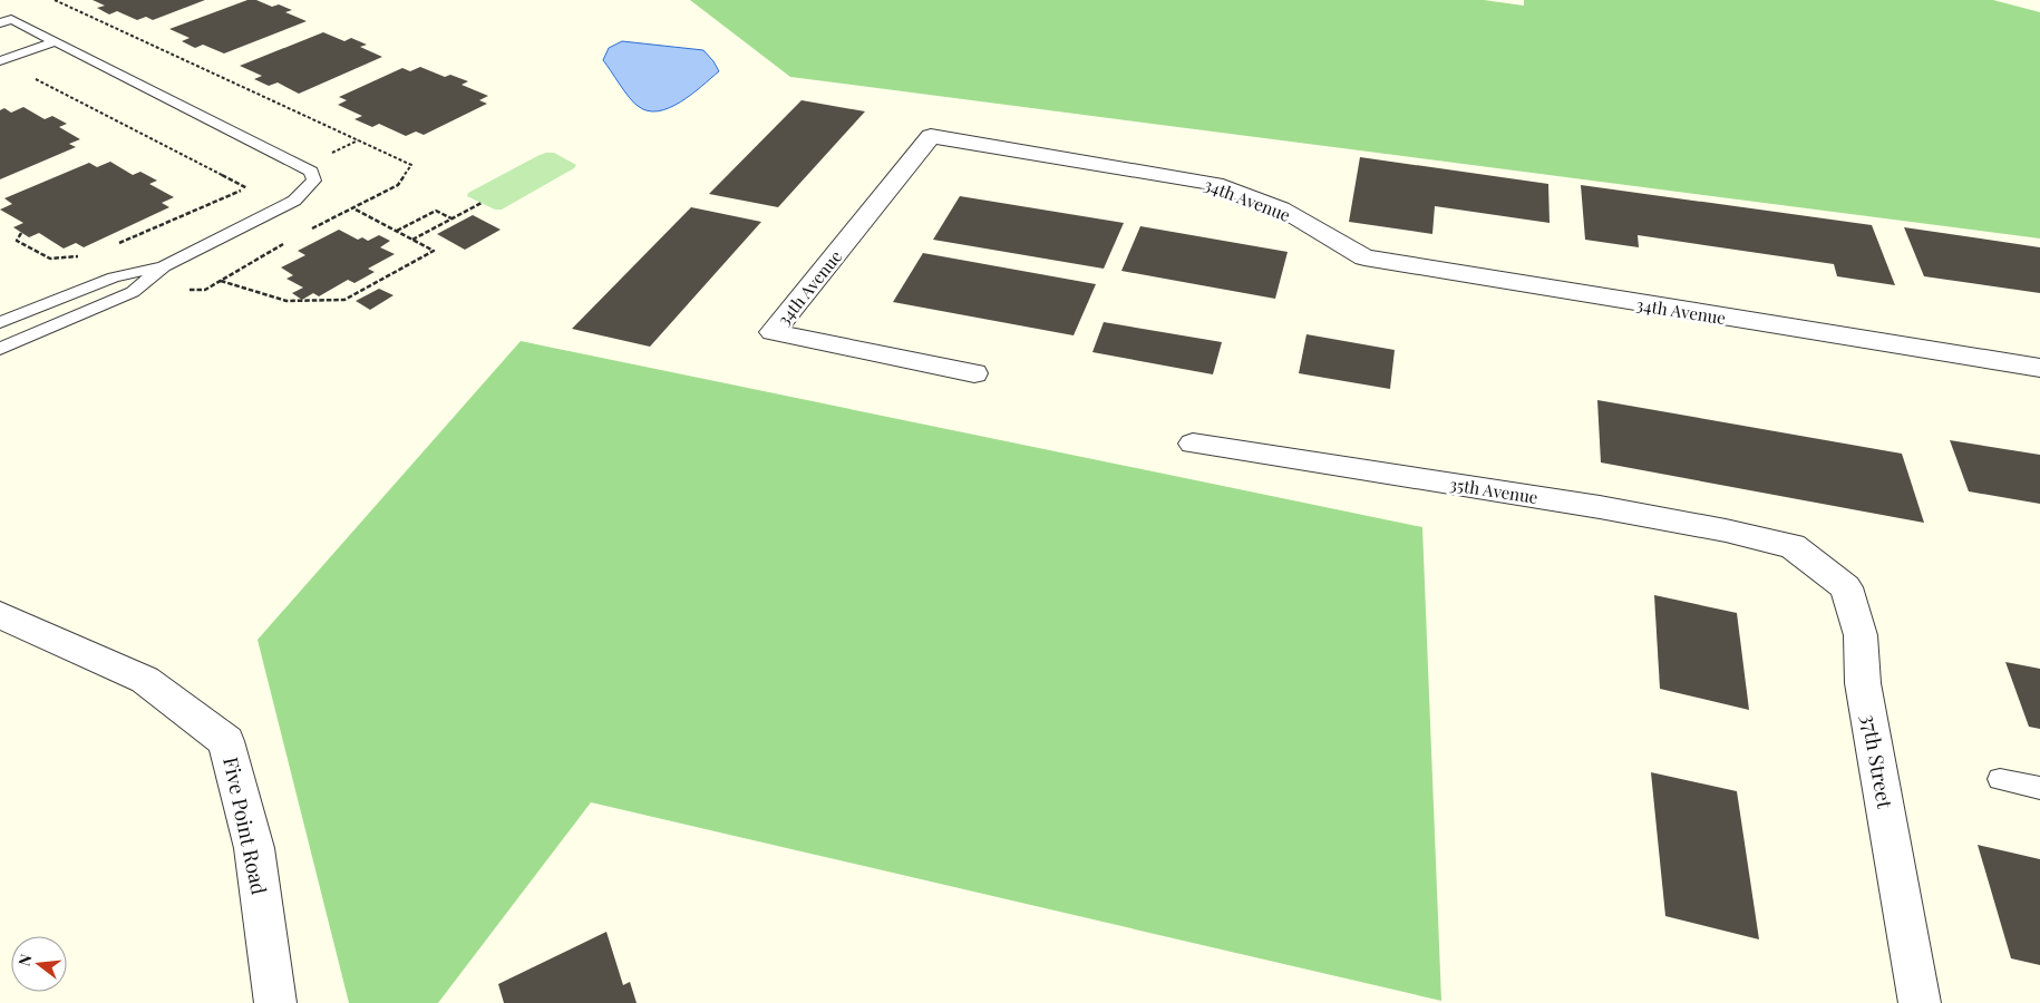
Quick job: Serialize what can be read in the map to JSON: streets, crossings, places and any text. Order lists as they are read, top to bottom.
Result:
{
  "streets": {
    "street": [
      "34th Avenue",
      "35th Avenue",
      "37th Street",
      "Five Point Road"
    ]
  },
  "crossings": [
    ["35th Avenue", "37th Street"]
  ],
  "north": "left"
}
